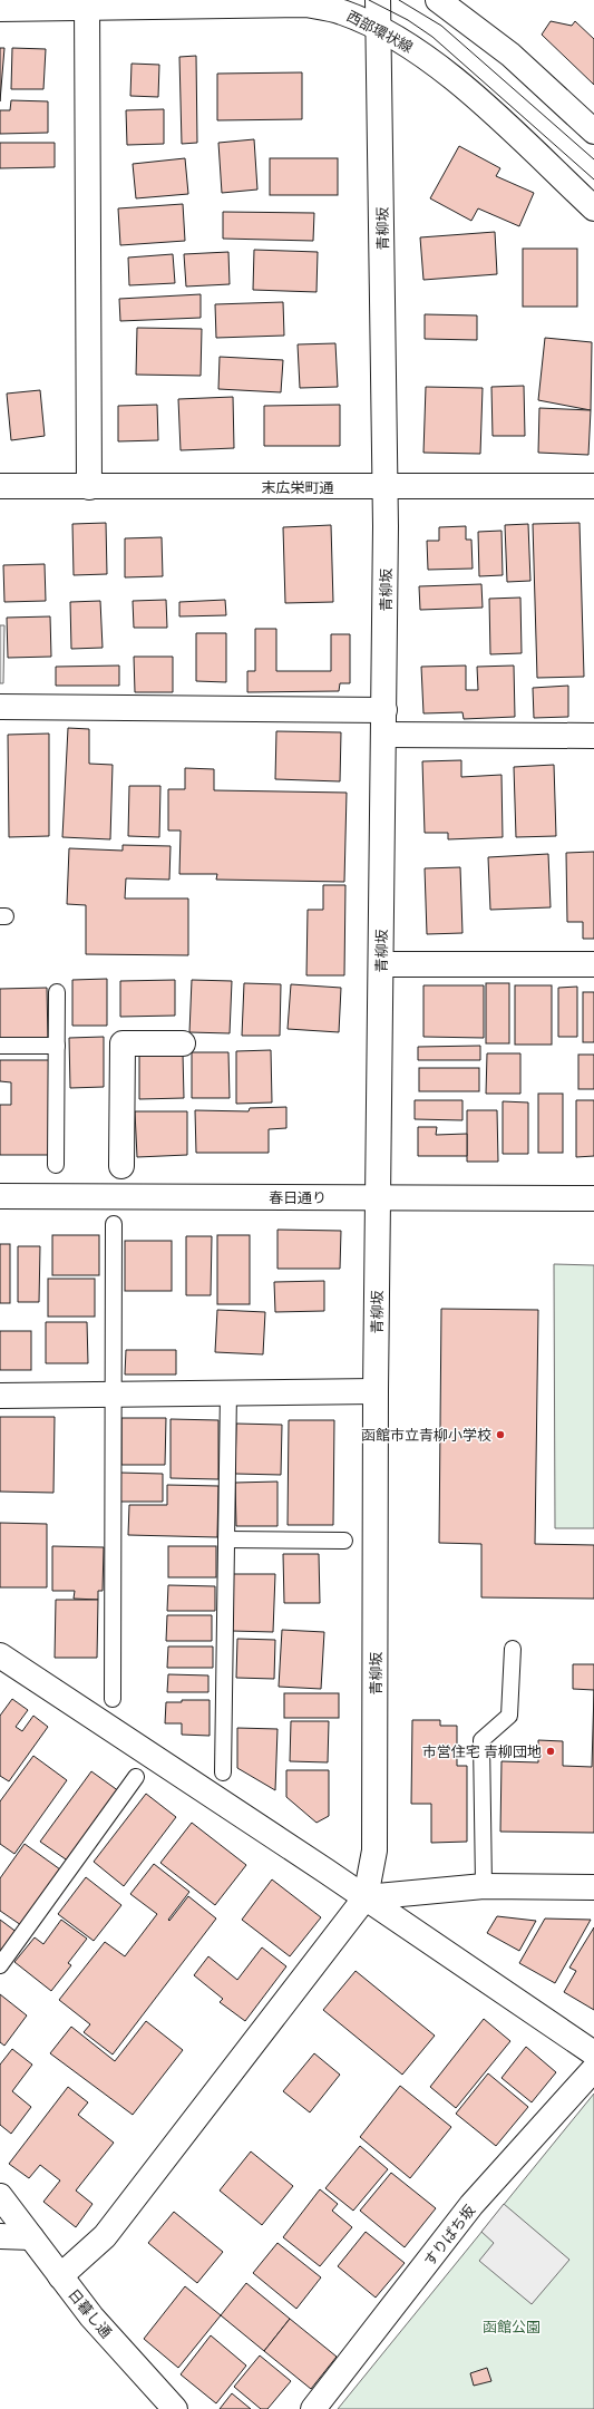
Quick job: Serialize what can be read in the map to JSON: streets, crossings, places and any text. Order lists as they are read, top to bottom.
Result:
{
  "streets": {
    "street": [
      "西部環状線",
      "青柳坂",
      "末広栄町通",
      "春日通り",
      "すりばち坂",
      "日暮し通"
    ]
  },
  "crossings": [
    ["西部環状線", "青柳坂"],
    ["青柳坂", "末広栄町通"],
    ["青柳坂", "春日通り"]
  ],
  "parks": ["函館公園"],
  "places": ["函館市立青柳小学校", "市営住宅 青柳団地"]
}
